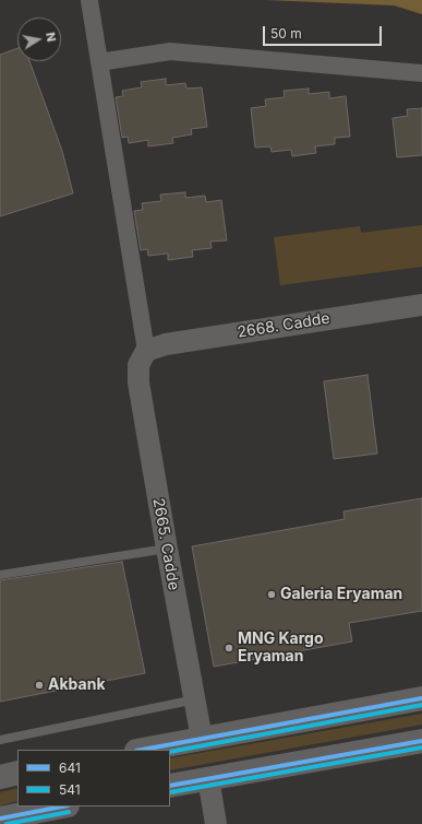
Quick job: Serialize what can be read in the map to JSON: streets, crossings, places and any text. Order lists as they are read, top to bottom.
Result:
{
  "streets": {
    "street": ["2668. Cadde", "2665. Cadde"]
  },
  "crossings": [
    ["2668. Cadde", "2665. Cadde"]
  ],
  "places": ["Galeria Eryaman", "MNG Kargo Eryaman", "Akbank"],
  "lines": ["transit line 641", "transit line 541"],
  "legend": ["641", "541"],
  "scale_bar": "50 m",
  "north": "right"
}
